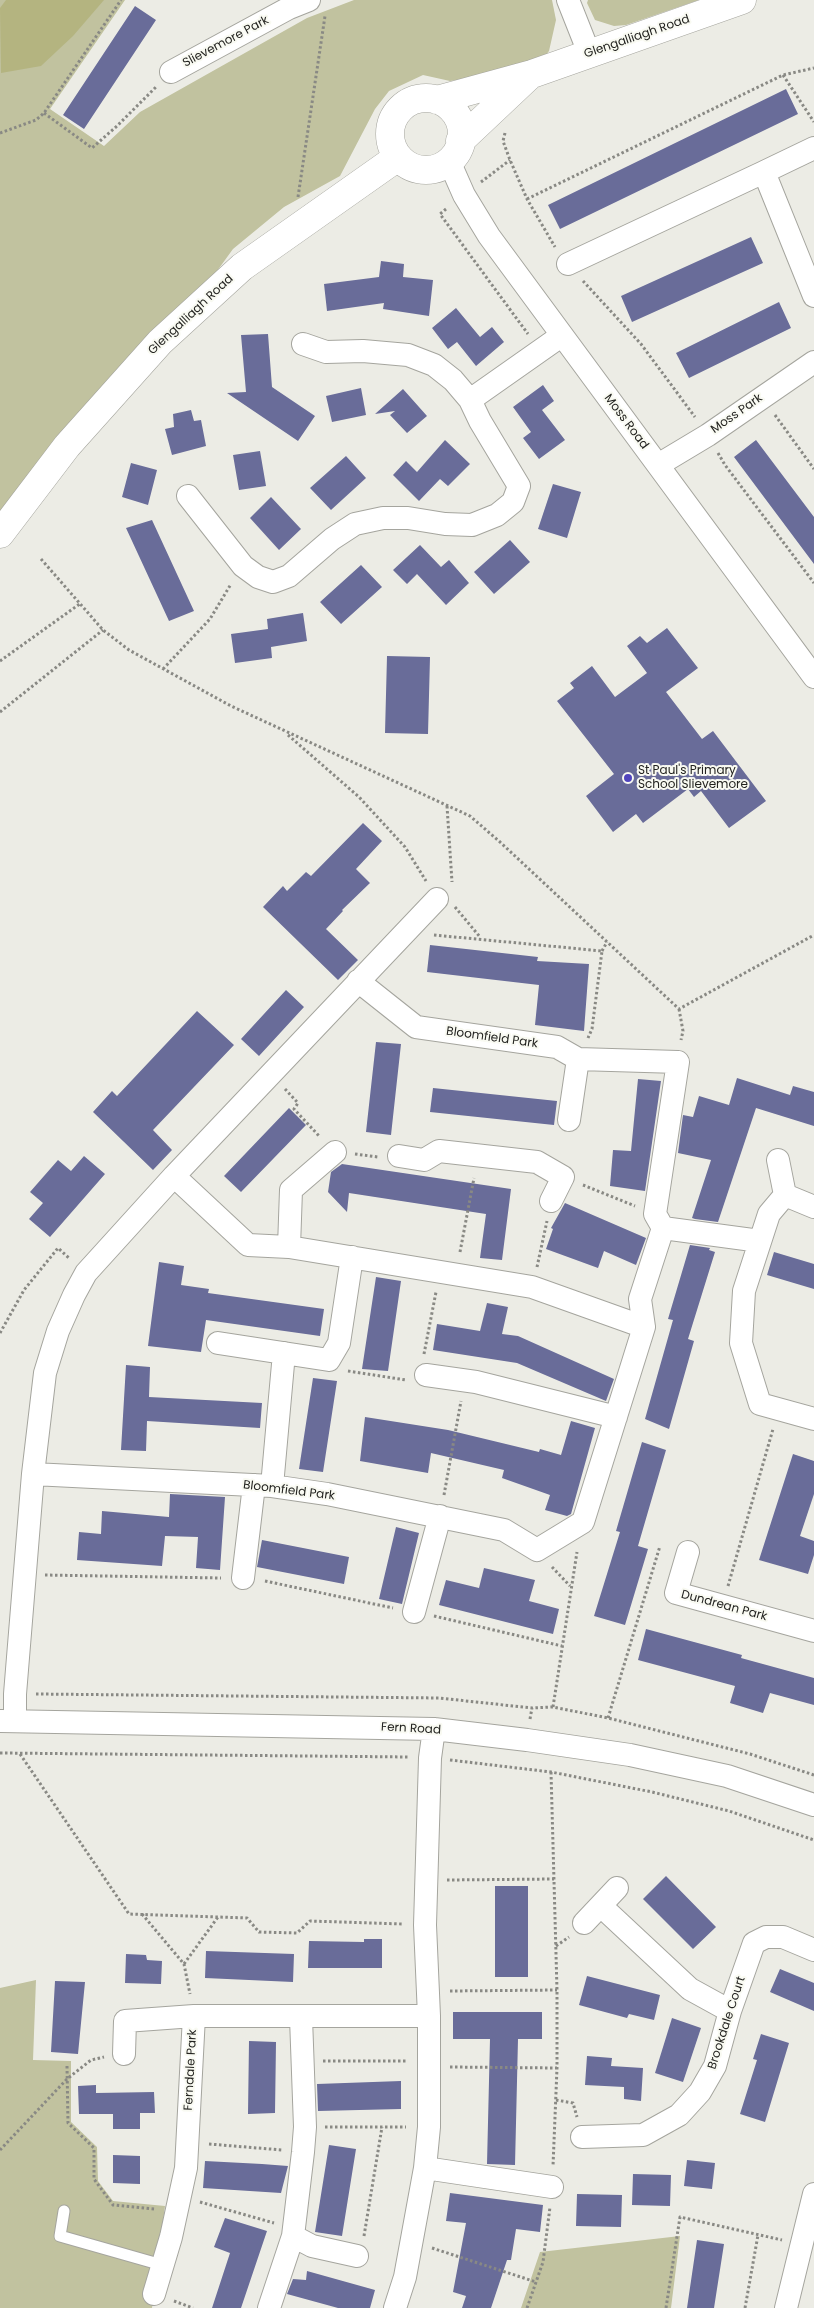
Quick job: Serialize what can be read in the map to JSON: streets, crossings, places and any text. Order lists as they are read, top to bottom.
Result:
{
  "streets": {
    "main road": ["Glengalliagh Road"],
    "street": [
      "Slievemore Park",
      "Moss Park",
      "Moss Road",
      "Bloomfield Park",
      "Dundrean Park",
      "Fern Road",
      "Brookdale Court",
      "Ferndale Park"
    ]
  },
  "crossings": [
    ["Glengalliagh Road", "Moss Road"],
    ["Moss Park", "Moss Road"]
  ],
  "places": ["St Paul's Primary School Slievemore"]
}
